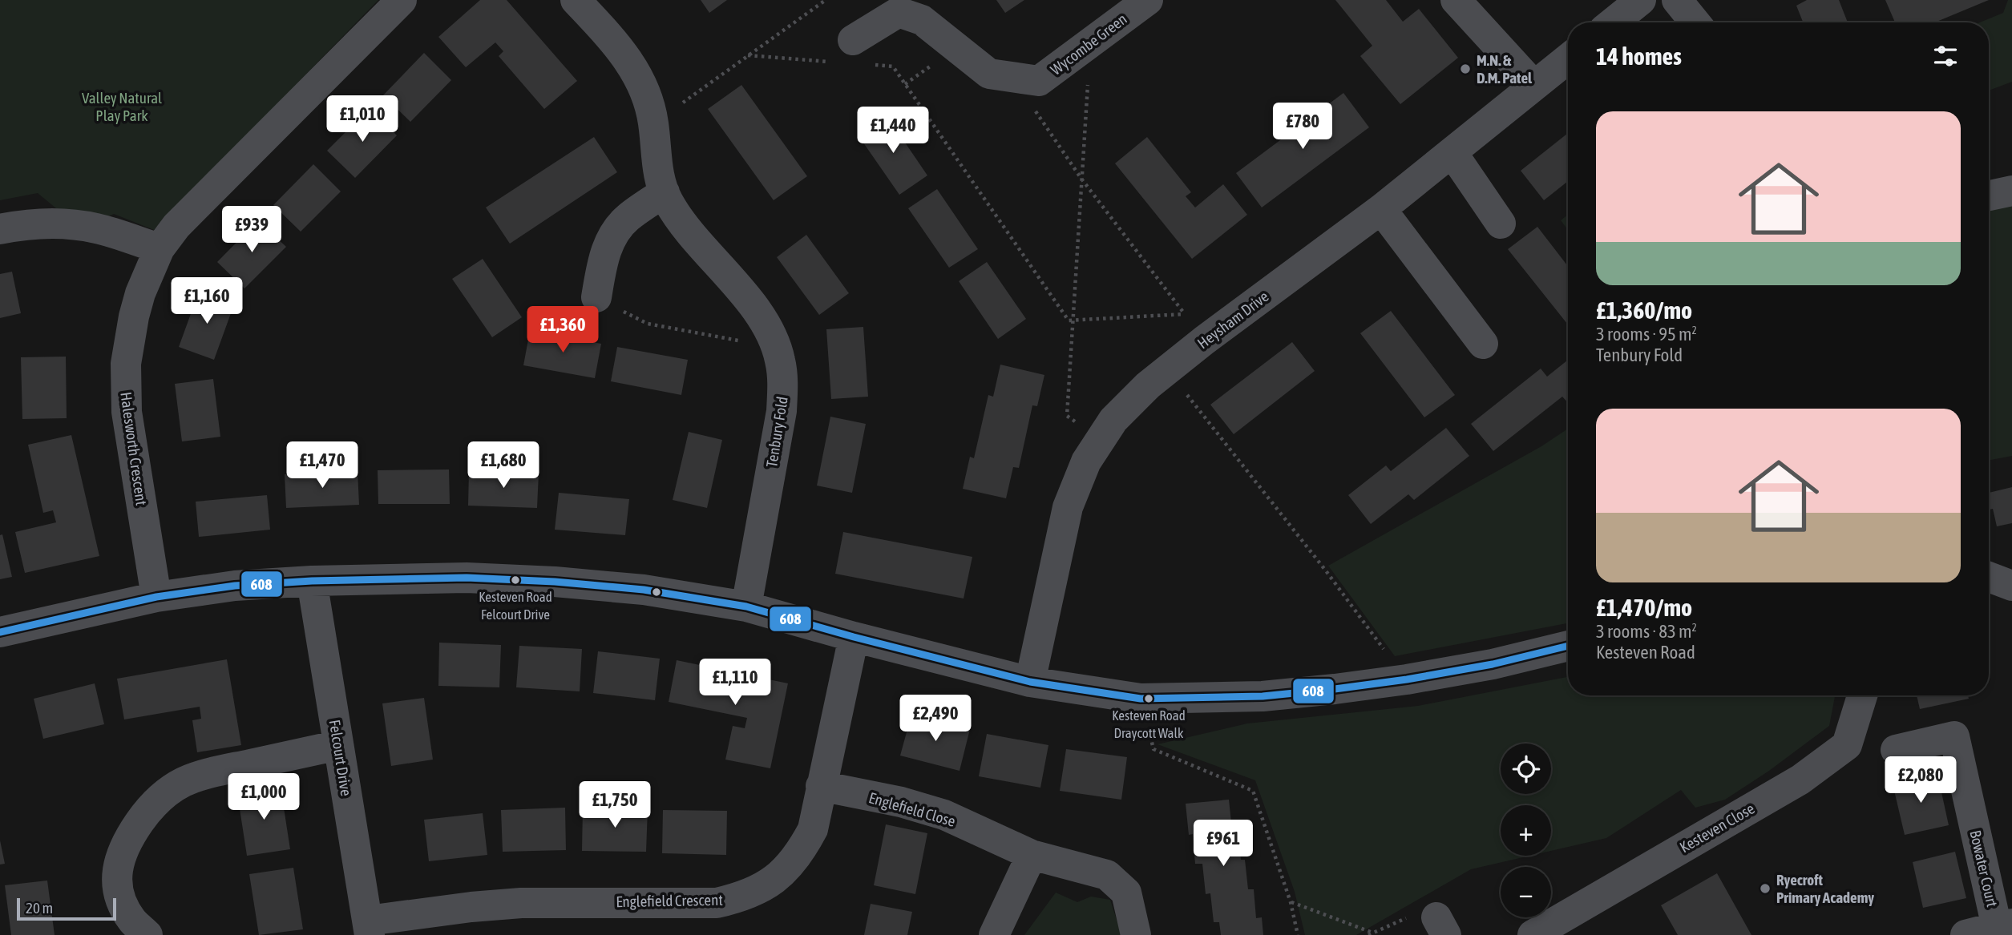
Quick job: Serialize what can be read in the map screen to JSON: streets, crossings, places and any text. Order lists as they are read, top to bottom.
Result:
{
  "streets": {
    "street": [
      "Wycombe Green",
      "Heysham Drive",
      "Tenbury Fold",
      "Halesworth Crescent",
      "Felcourt Drive",
      "Englefield Close",
      "Kesteven Close",
      "Bowater Court",
      "Englefield Crescent"
    ]
  },
  "crossings": [
    ["Felcourt Drive", "Englefield Crescent"],
    ["Englefield Close", "Englefield Crescent"]
  ],
  "parks": ["Valley Natural Play Park"],
  "places": [
    "M.N. & D.M. Patel",
    "Kesteven Road Felcourt Drive",
    "Kesteven Road Draycott Walk",
    "Ryecroft Primary Academy"
  ],
  "lines": ["transit line 608"],
  "scale_bar": "20 m",
  "page": {
    "heading": "14 homes",
    "list": [
      {
        "name": "£1,360/mo",
        "note": "3 rooms · 95 m² · Tenbury Fold"
      },
      {
        "name": "£1,470/mo",
        "note": "3 rooms · 83 m² · Kesteven Road"
      }
    ],
    "price": [
      "£1,010",
      "£780",
      "£1,440",
      "£939",
      "£1,160",
      "£1,360",
      "£1,470",
      "£1,680",
      "£1,110",
      "£2,490",
      "£2,080",
      "£1,000",
      "£1,750",
      "£961"
    ],
    "map_buttons": ["+", "−"],
    "scale": "20 m"
  }
}
